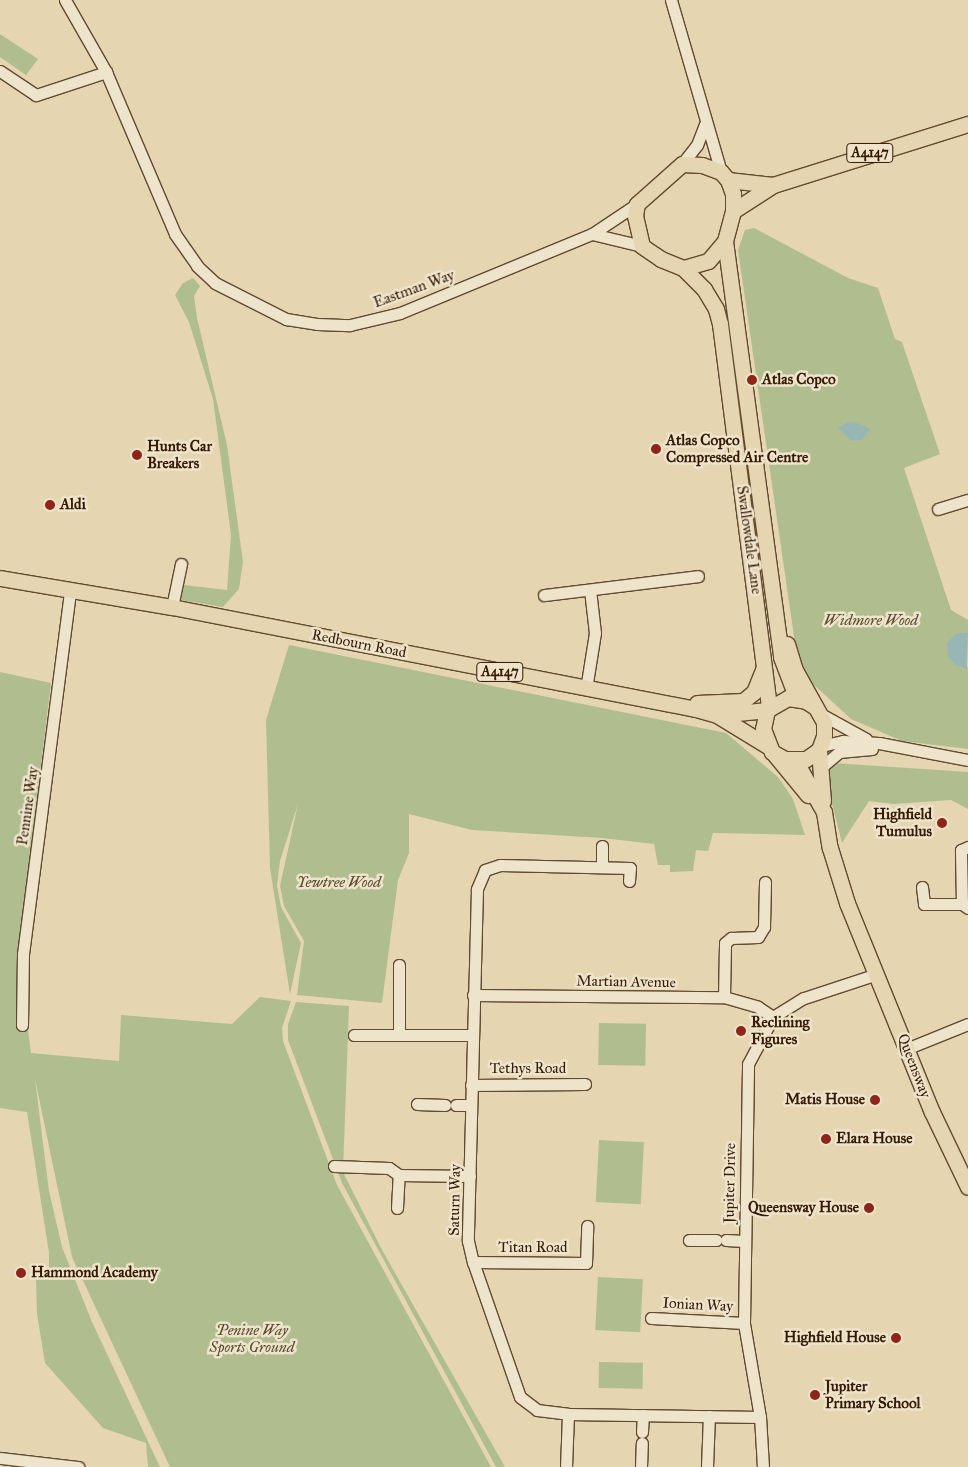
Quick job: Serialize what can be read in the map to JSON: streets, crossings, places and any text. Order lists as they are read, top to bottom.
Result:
{
  "streets": {
    "main road": [
      "A4147",
      "Swallowdale Lane",
      "Redbourn Road",
      "Queensway"
    ],
    "street": [
      "Eastman Way",
      "Pennine Way",
      "Martian Avenue",
      "Tethys Road",
      "Jupiter Drive",
      "Saturn Way",
      "Titan Road",
      "Ionian Way"
    ]
  },
  "crossings": [
    ["A4147", "Eastman Way"],
    ["A4147", "Swallowdale Lane"],
    ["Eastman Way", "Swallowdale Lane"],
    ["Swallowdale Lane", "Redbourn Road"],
    ["Swallowdale Lane", "Queensway"],
    ["Redbourn Road", "Pennine Way"],
    ["Redbourn Road", "Queensway"],
    ["Martian Avenue", "Jupiter Drive"],
    ["Martian Avenue", "Saturn Way"],
    ["Tethys Road", "Saturn Way"],
    ["Jupiter Drive", "Saturn Way"],
    ["Jupiter Drive", "Ionian Way"],
    ["Saturn Way", "Titan Road"]
  ],
  "parks": ["Widmore Wood", "Yewtree Wood", "Penine Way Sports Ground"],
  "places": [
    "Atlas Copco",
    "Atlas Copco Compressed Air Centre",
    "Hunts Car Breakers",
    "Aldi",
    "Highfield Tumulus",
    "Reclining Figures",
    "Matis House",
    "Elara House",
    "Queensway House",
    "Hammond Academy",
    "Highfield House",
    "Jupiter Primary School"
  ]
}
